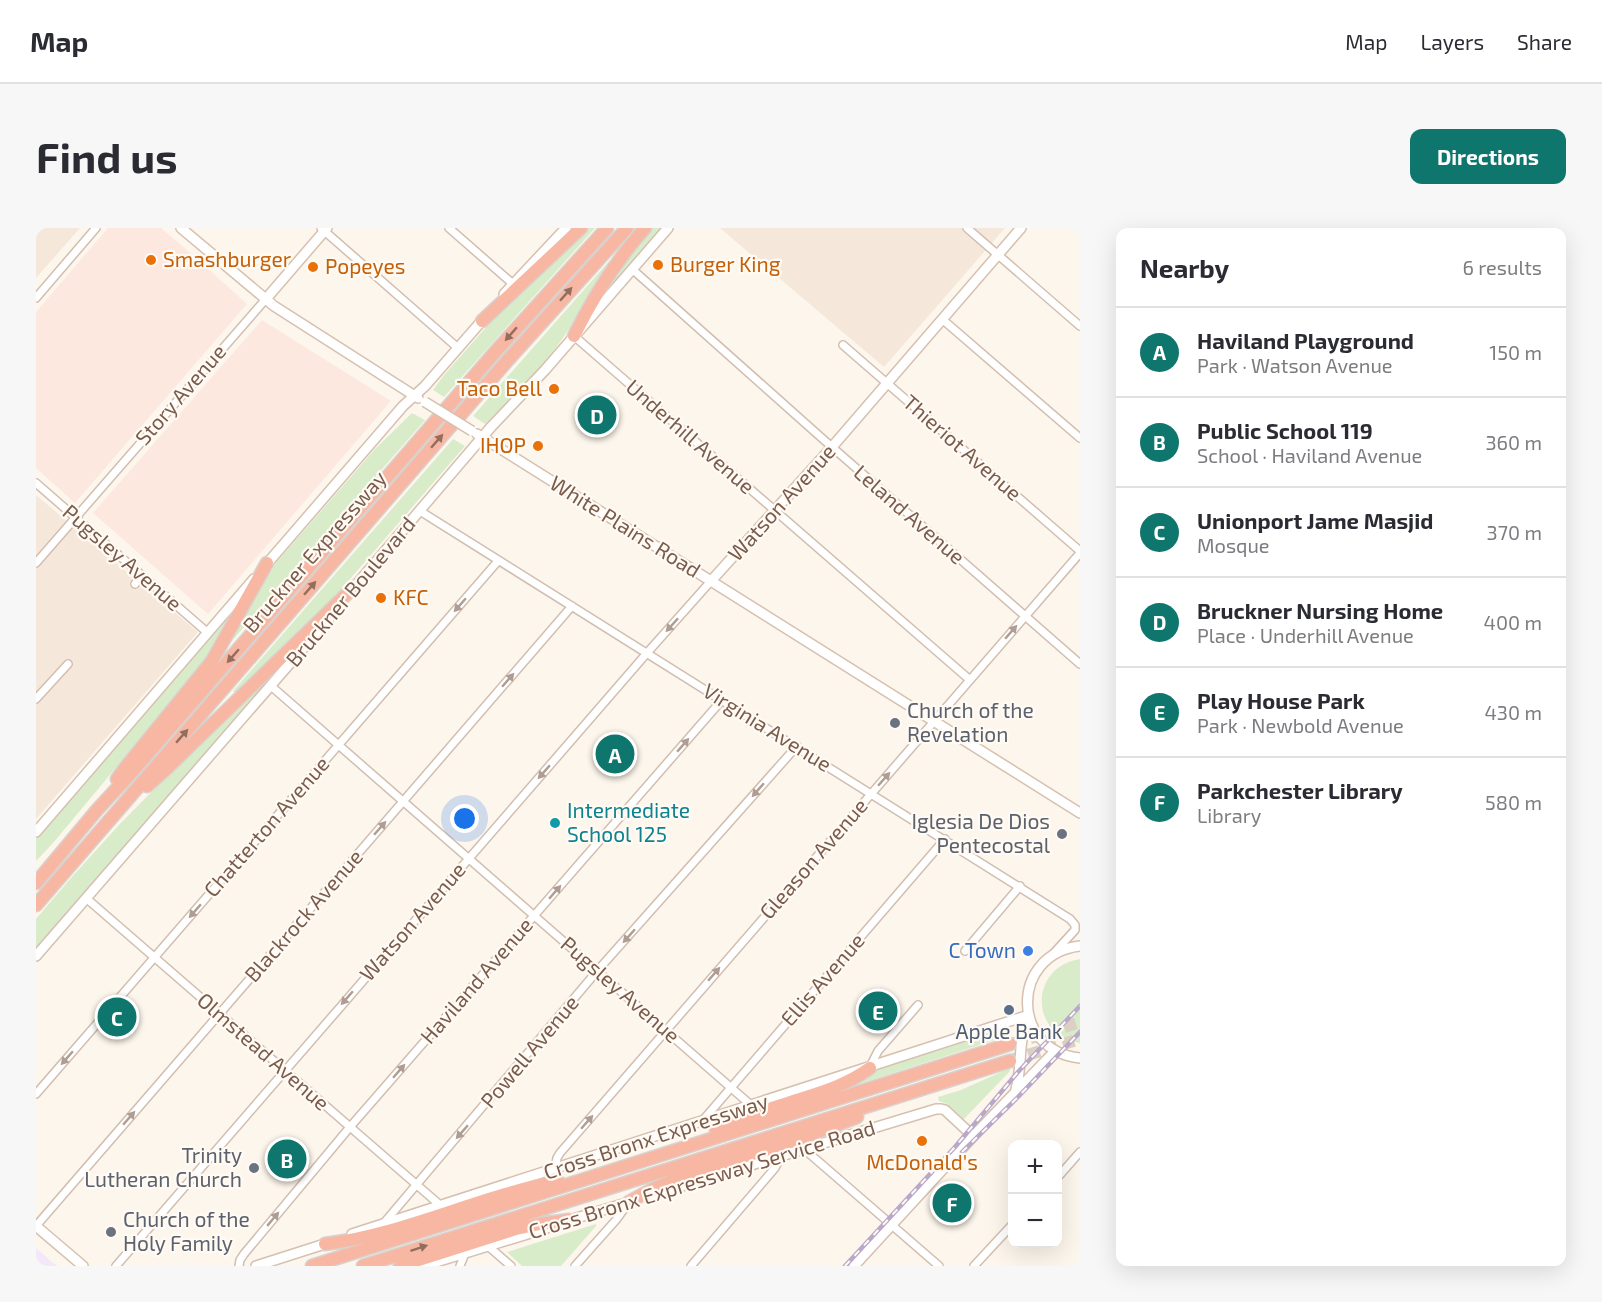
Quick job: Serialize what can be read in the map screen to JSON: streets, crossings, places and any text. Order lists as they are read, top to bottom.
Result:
{
  "streets": {
    "highway": ["Bruckner Expressway", "Cross Bronx Expressway"],
    "main road": [
      "Story Avenue",
      "Watson Avenue",
      "White Plains Road",
      "Bruckner Boulevard",
      "Cross Bronx Expressway Service Road"
    ],
    "street": [
      "Underhill Avenue",
      "Thieriot Avenue",
      "Leland Avenue",
      "Pugsley Avenue",
      "Virginia Avenue",
      "Chatterton Avenue",
      "Gleason Avenue",
      "Blackrock Avenue",
      "Ellis Avenue",
      "Haviland Avenue",
      "Olmstead Avenue",
      "Powell Avenue"
    ]
  },
  "crossings": [
    ["Story Avenue", "White Plains Road"],
    ["Story Avenue", "Pugsley Avenue"],
    ["Underhill Avenue", "Watson Avenue"],
    ["Underhill Avenue", "Bruckner Boulevard"],
    ["Underhill Avenue", "Gleason Avenue"],
    ["Thieriot Avenue", "Watson Avenue"],
    ["Thieriot Avenue", "Gleason Avenue"],
    ["Watson Avenue", "Leland Avenue"],
    ["Watson Avenue", "White Plains Road"],
    ["Watson Avenue", "Pugsley Avenue"],
    ["Watson Avenue", "Virginia Avenue"],
    ["Watson Avenue", "Olmstead Avenue"],
    ["Leland Avenue", "Bruckner Boulevard"],
    ["Leland Avenue", "Gleason Avenue"],
    ["White Plains Road", "Bruckner Boulevard"],
    ["White Plains Road", "Gleason Avenue"],
    ["Pugsley Avenue", "Bruckner Boulevard"],
    ["Pugsley Avenue", "Chatterton Avenue"],
    ["Pugsley Avenue", "Gleason Avenue"],
    ["Pugsley Avenue", "Blackrock Avenue"],
    ["Pugsley Avenue", "Ellis Avenue"],
    ["Pugsley Avenue", "Haviland Avenue"],
    ["Pugsley Avenue", "Powell Avenue"],
    ["Bruckner Boulevard", "Virginia Avenue"],
    ["Bruckner Boulevard", "Olmstead Avenue"],
    ["Virginia Avenue", "Chatterton Avenue"],
    ["Virginia Avenue", "Gleason Avenue"],
    ["Virginia Avenue", "Blackrock Avenue"],
    ["Virginia Avenue", "Ellis Avenue"],
    ["Virginia Avenue", "Haviland Avenue"],
    ["Virginia Avenue", "Powell Avenue"],
    ["Chatterton Avenue", "Olmstead Avenue"],
    ["Blackrock Avenue", "Olmstead Avenue"],
    ["Haviland Avenue", "Olmstead Avenue"],
    ["Olmstead Avenue", "Powell Avenue"]
  ],
  "one_way": [
    "Watson Avenue",
    "Chatterton Avenue",
    "Gleason Avenue",
    "Blackrock Avenue",
    "Haviland Avenue",
    "Powell Avenue"
  ],
  "places": [
    "Smashburger",
    "Burger King",
    "Popeyes",
    "Taco Bell",
    "IHOP",
    "KFC",
    "Church of the Revelation",
    "Intermediate School 125",
    "Iglesia De Dios Pentecostal",
    "C Town",
    "Apple Bank",
    "McDonald's",
    "Trinity Lutheran Church",
    "Church of the Holy Family"
  ],
  "page": {
    "header": "Map",
    "nav": ["Map", "Layers", "Share"],
    "buttons": "Directions",
    "title": "Find us",
    "heading": ["Nearby", "6 results"],
    "list": [
      {
        "mark": "A",
        "name": "Haviland Playground",
        "note": "Park · Watson Avenue",
        "value": "150 m"
      },
      {
        "mark": "B",
        "name": "Public School 119",
        "note": "School · Haviland Avenue",
        "value": "360 m"
      },
      {
        "mark": "C",
        "name": "Unionport Jame Masjid",
        "note": "Mosque",
        "value": "370 m"
      },
      {
        "mark": "D",
        "name": "Bruckner Nursing Home",
        "note": "Place · Underhill Avenue",
        "value": "400 m"
      },
      {
        "mark": "E",
        "name": "Play House Park",
        "note": "Park · Newbold Avenue",
        "value": "430 m"
      },
      {
        "mark": "F",
        "name": "Parkchester Library",
        "note": "Library",
        "value": "580 m"
      }
    ],
    "pins": [
      "D",
      "A",
      "E",
      "C",
      "B",
      "F"
    ],
    "map_buttons": ["+", "−"]
  }
}
